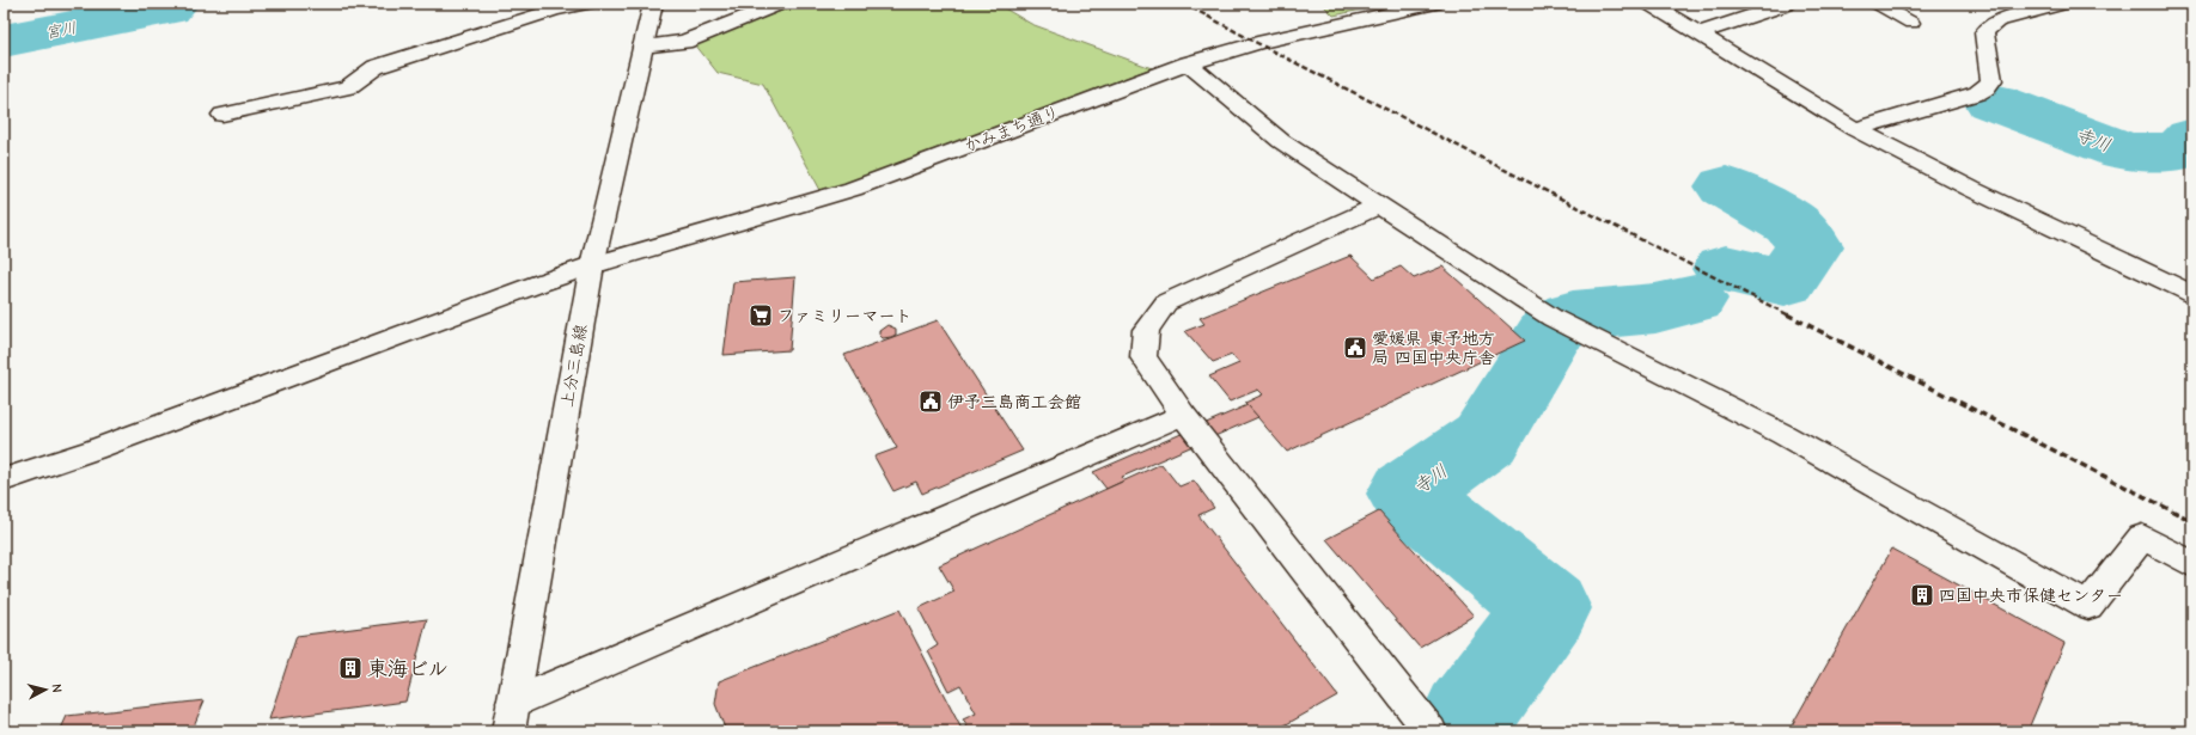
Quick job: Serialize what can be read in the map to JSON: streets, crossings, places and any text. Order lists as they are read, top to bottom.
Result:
{
  "streets": {
    "street": ["かみまち通り", "上分三島線"]
  },
  "crossings": [
    ["かみまち通り", "上分三島線"]
  ],
  "water": ["宮川", "寺川"],
  "places": {
    "supermarket": ["ファミリーマート"],
    "public building": ["愛媛県 東予地方 局 四国中央庁舎", "伊予三島商工会館"],
    "building": ["四国中央市保健センター", "東海ビル"]
  },
  "north": "right"
}
